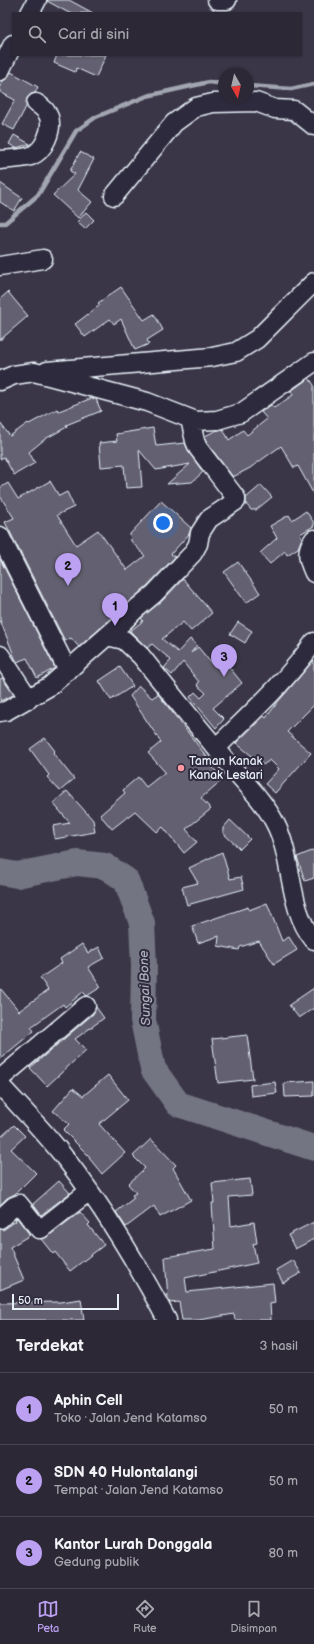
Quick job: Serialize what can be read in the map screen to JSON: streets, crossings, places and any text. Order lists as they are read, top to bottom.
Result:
{
  "water": ["Sungai Bone"],
  "places": ["Taman Kanak Kanak Lestari"],
  "scale_bar": "50 m",
  "north": "bottom",
  "page": {
    "search": "Cari di sini",
    "pins": ["2", "1", "3"],
    "scale": "50 m",
    "heading": ["Terdekat", "3 hasil"],
    "list": [
      {
        "mark": "1",
        "name": "Aphin Cell",
        "note": "Toko · Jalan Jend Katamso",
        "value": "50 m"
      },
      {
        "mark": "2",
        "name": "SDN 40 Hulontalangi",
        "note": "Tempat · Jalan Jend Katamso",
        "value": "50 m"
      },
      {
        "mark": "3",
        "name": "Kantor Lurah Donggala",
        "note": "Gedung publik",
        "value": "80 m"
      }
    ],
    "nav": ["Peta", "Rute", "Disimpan"]
  }
}
